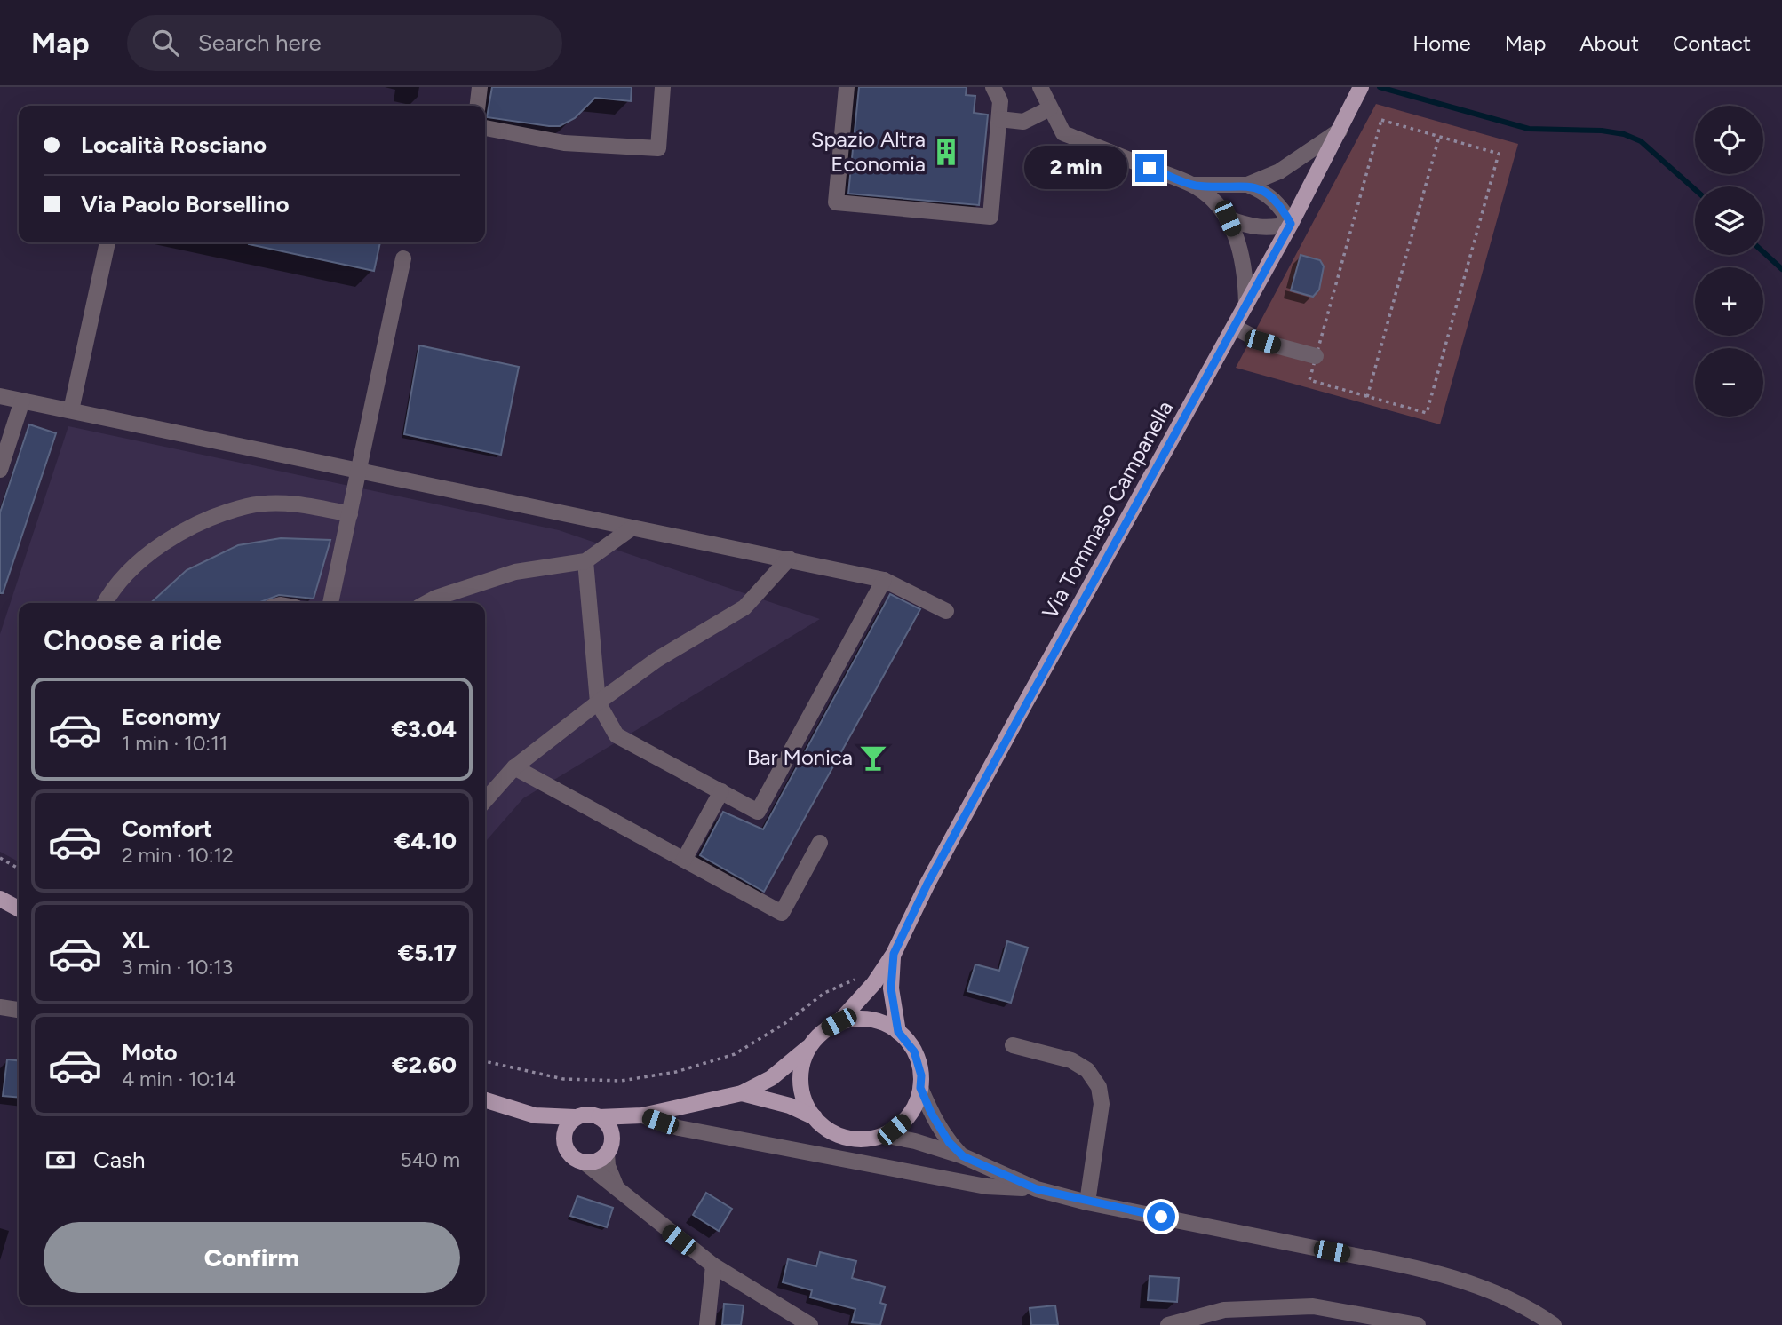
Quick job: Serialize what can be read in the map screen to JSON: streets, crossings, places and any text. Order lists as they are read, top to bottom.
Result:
{
  "streets": {
    "main road": ["Via Tommaso Campanella"]
  },
  "places": {
    "building": ["Spazio Altra Economia"],
    "bar": ["Bar Monica"]
  },
  "page": {
    "header": "Map",
    "search": "Search here",
    "nav": [
      "Home",
      "Map",
      "About",
      "Contact"
    ],
    "map_buttons": ["+", "−"],
    "banner": ["Località Rosciano", "Via Paolo Borsellino"],
    "bubble": "2 min",
    "heading": "Choose a ride",
    "list": [
      {
        "name": "Economy",
        "note": "1 min · 10:11",
        "value": "€3.04"
      },
      {
        "name": "Comfort",
        "note": "2 min · 10:12",
        "value": "€4.10"
      },
      {
        "name": "XL",
        "note": "3 min · 10:13",
        "value": "€5.17"
      },
      {
        "name": "Moto",
        "note": "4 min · 10:14",
        "value": "€2.60"
      }
    ],
    "pay": ["Cash", "540 m"],
    "buttons": "Confirm"
  }
}
